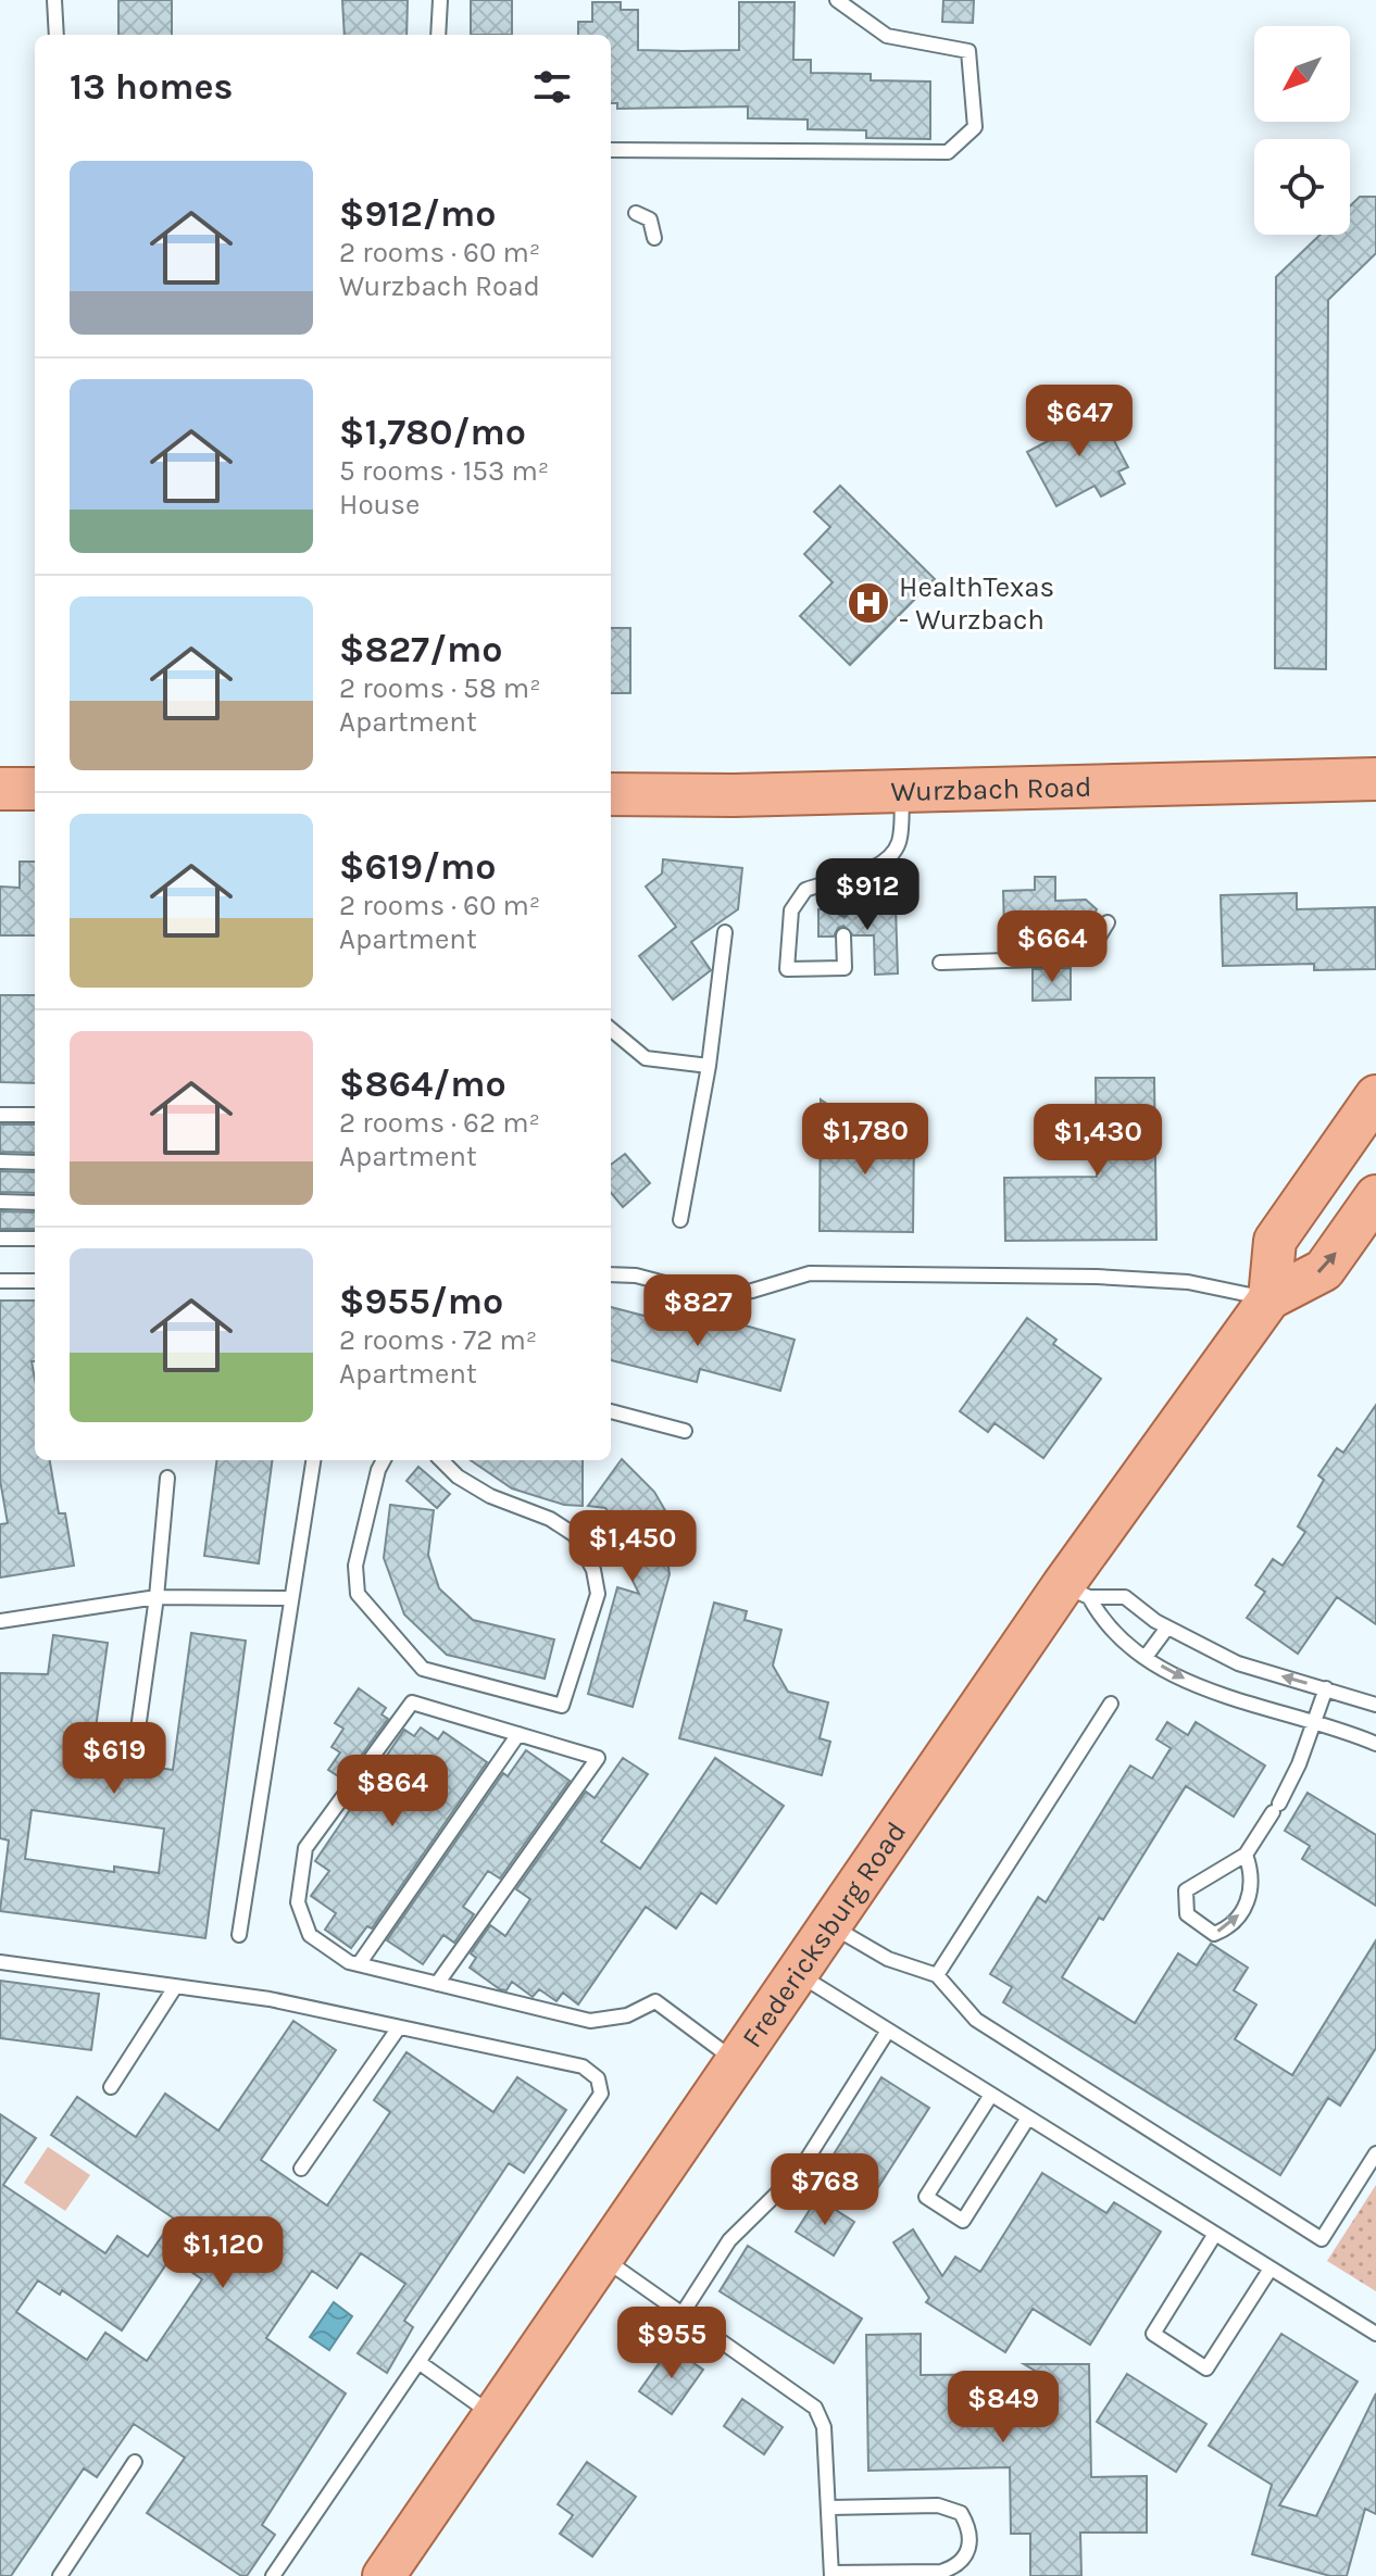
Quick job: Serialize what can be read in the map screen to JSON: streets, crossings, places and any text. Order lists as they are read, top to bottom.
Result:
{
  "streets": {
    "main road": ["Wurzbach Road", "Fredericksburg Road"]
  },
  "places": {
    "hospital": ["HealthTexas - Wurzbach"]
  },
  "north": "bottom left",
  "page": {
    "heading": "13 homes",
    "list": [
      {
        "name": "$912/mo",
        "note": "2 rooms · 60 m² · Wurzbach Road"
      },
      {
        "name": "$1,780/mo",
        "note": "5 rooms · 153 m² · House"
      },
      {
        "name": "$827/mo",
        "note": "2 rooms · 58 m² · Apartment"
      },
      {
        "name": "$619/mo",
        "note": "2 rooms · 60 m² · Apartment"
      },
      {
        "name": "$864/mo",
        "note": "2 rooms · 62 m² · Apartment"
      },
      {
        "name": "$955/mo",
        "note": "2 rooms · 72 m² · Apartment"
      }
    ],
    "price": [
      "$647",
      "$912",
      "$664",
      "$1,780",
      "$1,430",
      "$827",
      "$1,450",
      "$619",
      "$864",
      "$768",
      "$1,120",
      "$955",
      "$849"
    ]
  }
}
